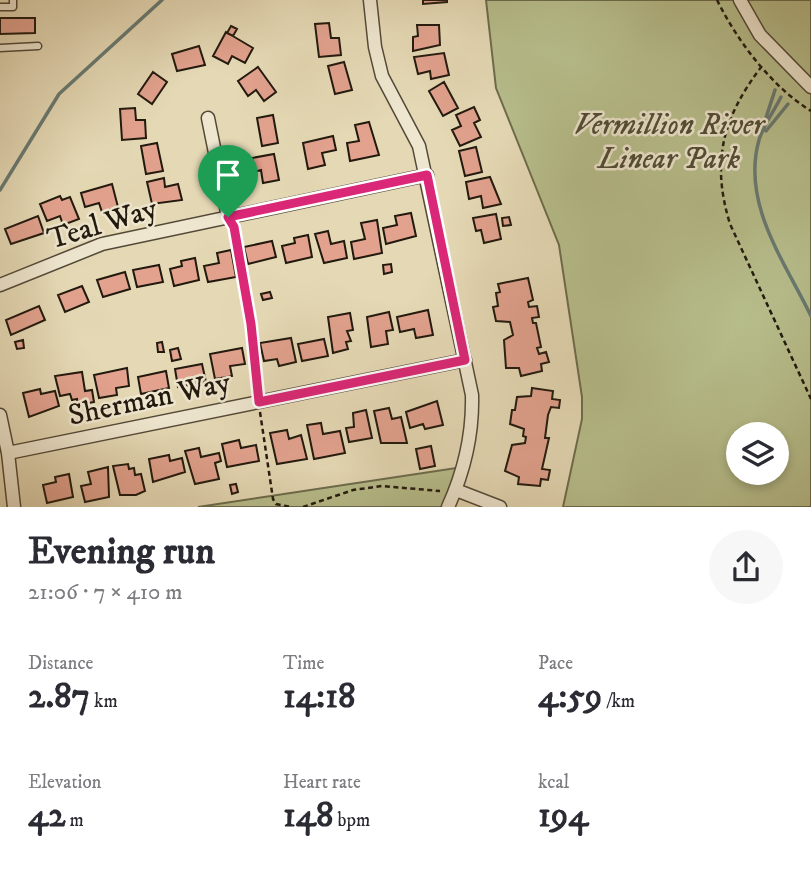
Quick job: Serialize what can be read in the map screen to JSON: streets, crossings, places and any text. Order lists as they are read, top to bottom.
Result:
{
  "streets": {
    "street": ["Teal Way", "Sherman Way"]
  },
  "parks": ["Vermillion River Linear Park"],
  "page": {
    "heading": ["Evening run", "21:06 · 7 × 410 m"],
    "stats": [
      ["Distance", "2.87 km"],
      ["Time", "14:18"],
      ["Pace", "4:59 /km"],
      ["Elevation", "42 m"],
      ["Heart rate", "148 bpm"],
      ["kcal", "194"]
    ]
  }
}
